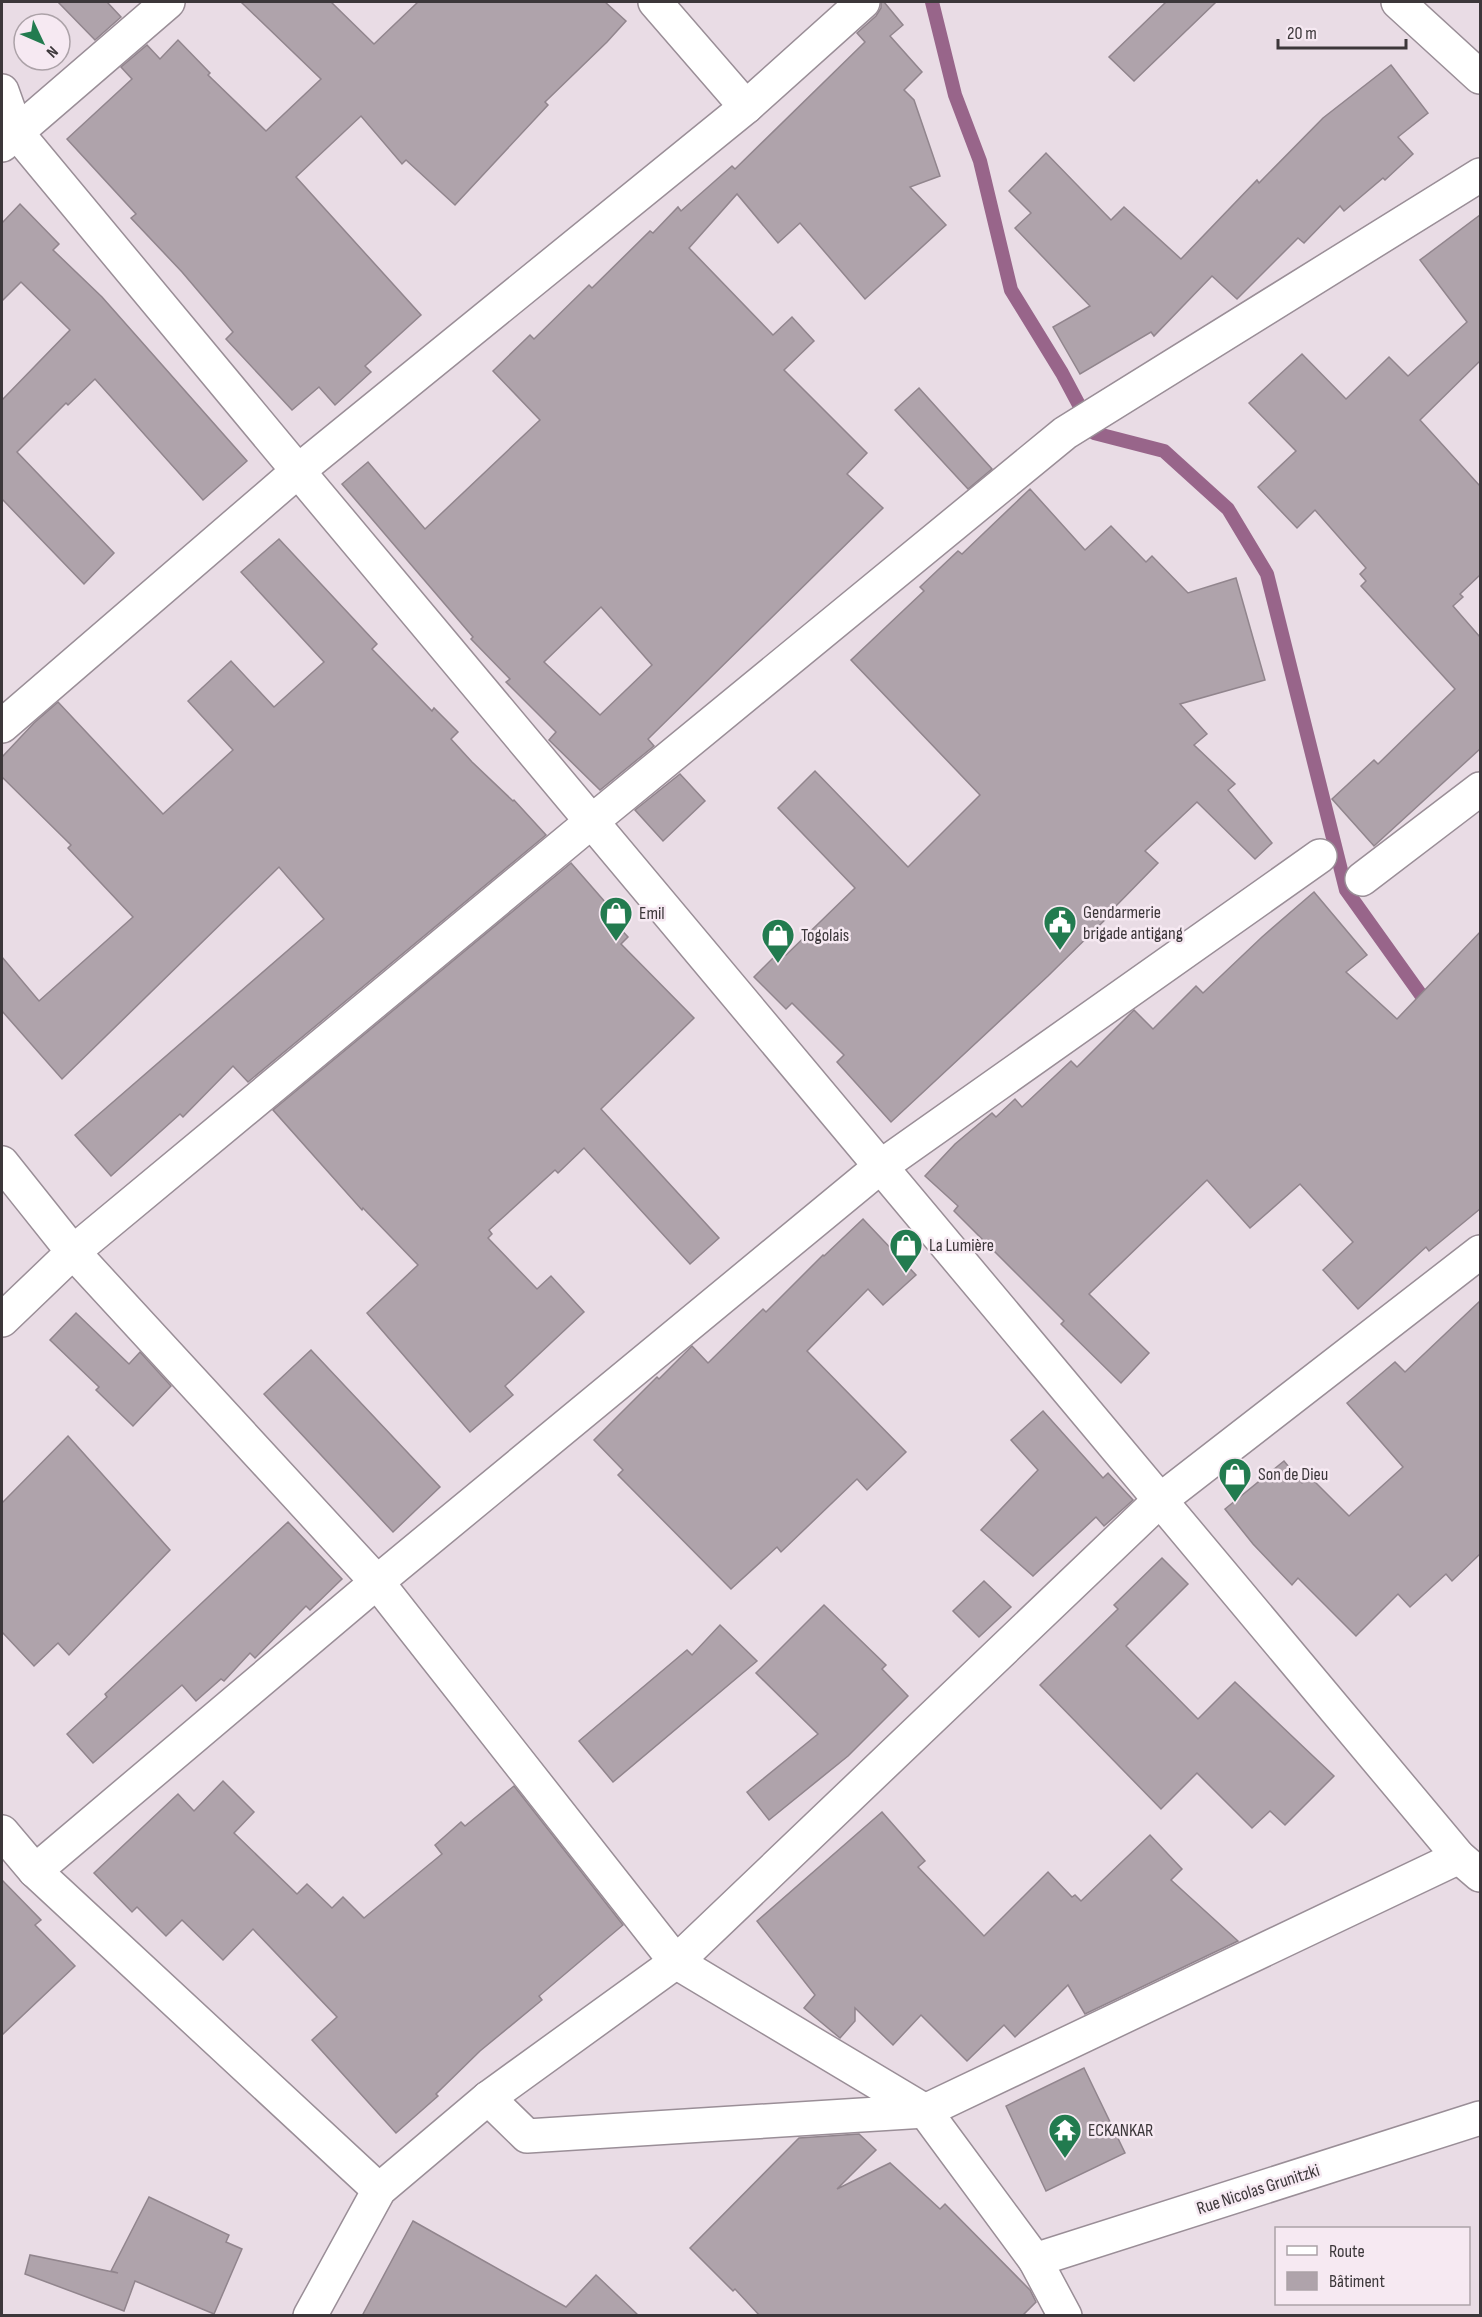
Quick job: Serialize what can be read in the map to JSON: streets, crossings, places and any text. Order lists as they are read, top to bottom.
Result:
{
  "streets": {
    "street": ["Rue Nicolas Grunitzki"]
  },
  "places": {
    "shop": [
      "Emil",
      "Togolais",
      "La Lumière",
      "Son de Dieu"
    ],
    "public building": ["Gendarmerie brigade antigang"],
    "temple": ["ECKANKAR"]
  },
  "legend": ["Route", "Bâtiment"],
  "scale_bar": "20 m",
  "north": "bottom right"
}
